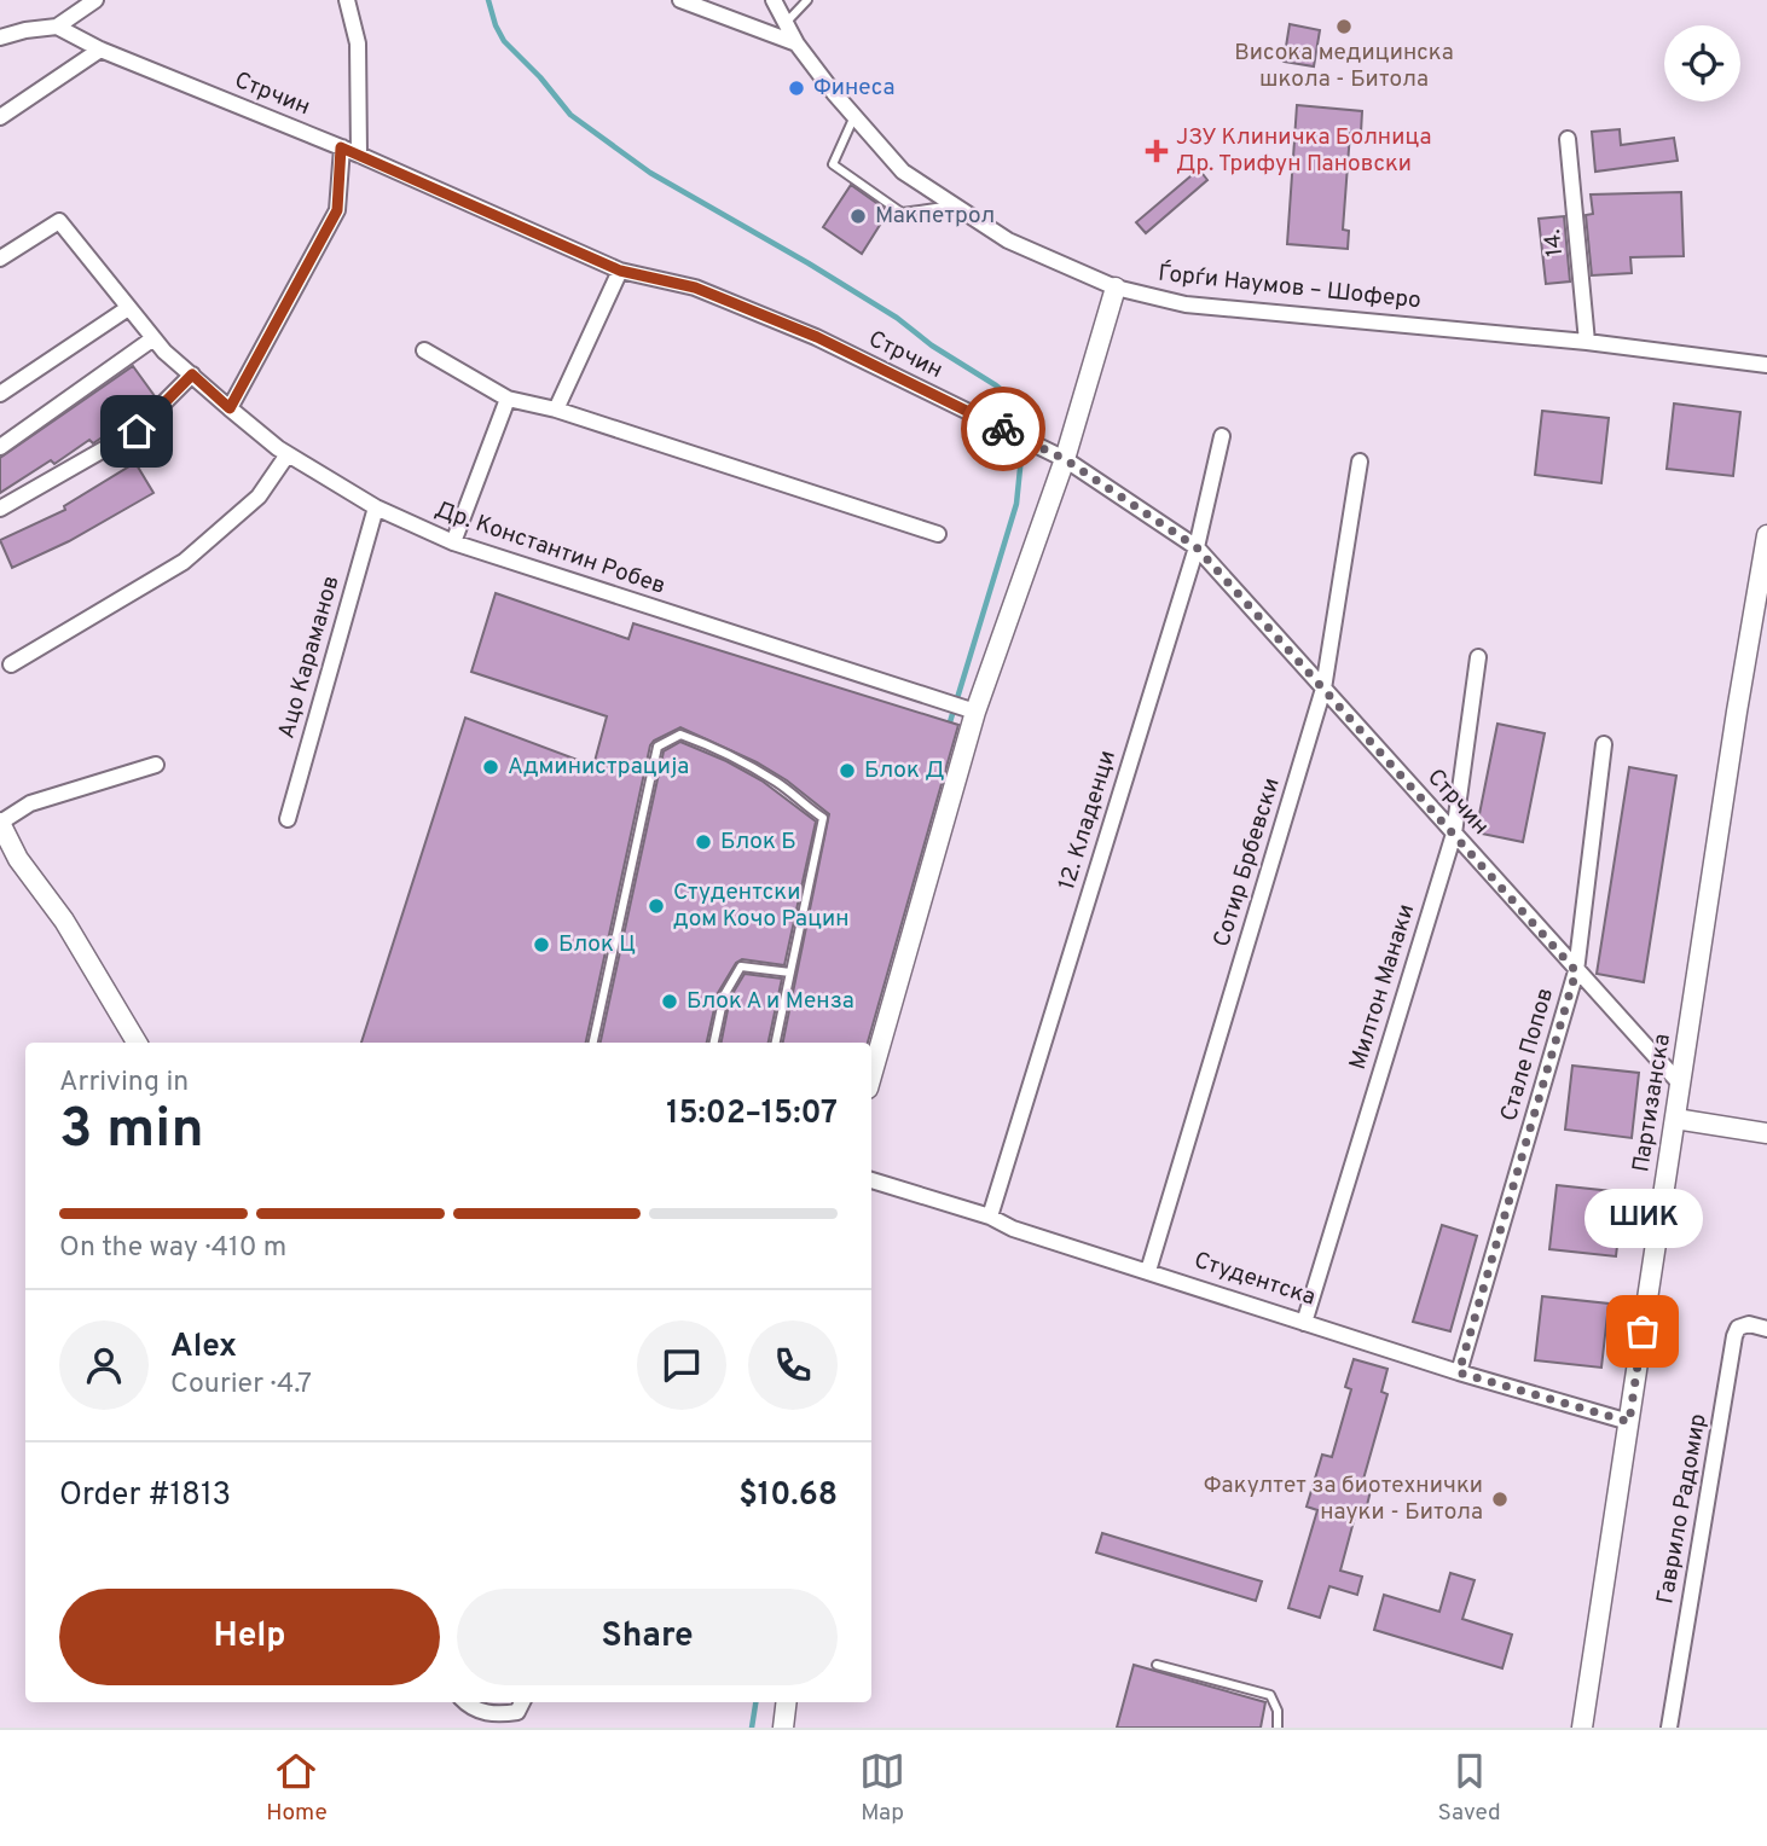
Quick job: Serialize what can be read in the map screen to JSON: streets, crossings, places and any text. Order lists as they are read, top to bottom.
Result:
{
  "streets": {
    "street": [
      "Стрчин",
      "14.",
      "Ѓорѓи Наумов – Шоферо",
      "Др. Константин Робев",
      "Ацо Караманов",
      "12. Кладенци",
      "Сотир Брбевски",
      "Милтон Манаки",
      "Стале Попов",
      "Партизанска",
      "Студентска",
      "Гаврило Радомир"
    ]
  },
  "crossings": [
    ["Стрчин", "12. Кладенци"],
    ["Стрчин", "Сотир Брбевски"],
    ["Стрчин", "Милтон Манаки"],
    ["Стрчин", "Стале Попов"],
    ["Стрчин", "Партизанска"],
    ["14.", "Ѓорѓи Наумов – Шоферо"],
    ["Др. Константин Робев", "Ацо Караманов"],
    ["12. Кладенци", "Студентска"],
    ["Сотир Брбевски", "Студентска"],
    ["Милтон Манаки", "Студентска"],
    ["Стале Попов", "Студентска"],
    ["Партизанска", "Студентска"]
  ],
  "places": {
    "other": [
      "Висока медицинска школа - Битола",
      "Финеса",
      "Макпетрол",
      "Администрација",
      "Блок Д",
      "Блок Б",
      "Студентски дом Кочо Рацин",
      "Блок Ц",
      "Блок А и Менза",
      "ШИК",
      "Факултет за биотехнички науки - Битола"
    ],
    "health": ["ЈЗУ Клиничка Болница Др. Трифун Пановски"]
  },
  "page": {
    "heading": ["3 min", "Arriving in", "15:02–15:07"],
    "panel": [
      "Alex",
      "Courier · 4.7",
      "Order #1813",
      "$10.68"
    ],
    "bar": "On the way · 410 m",
    "bubble": "ШИК",
    "buttons": ["Help", "Share"],
    "tabs": ["Home", "Map", "Saved"]
  }
}
